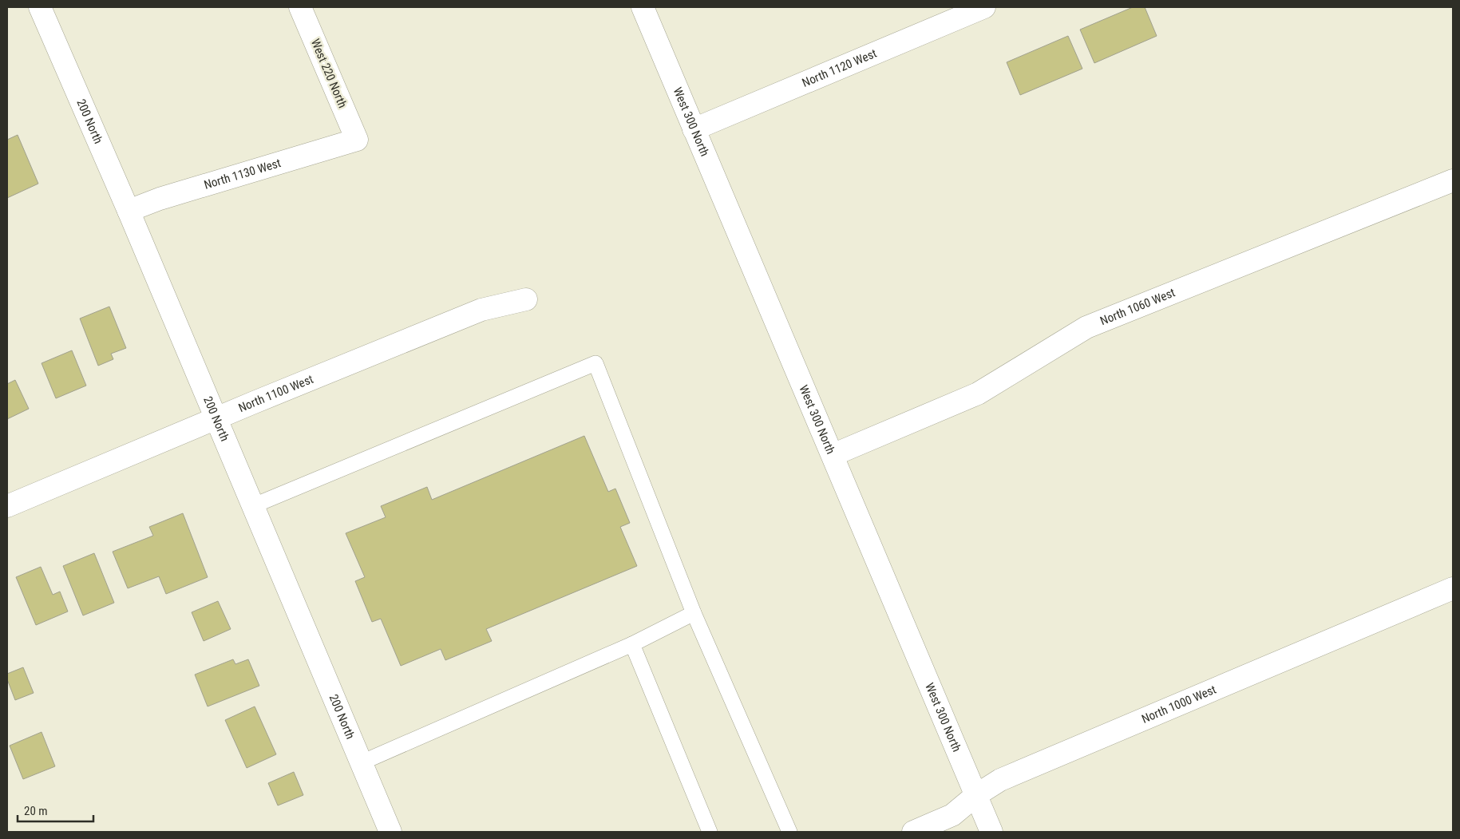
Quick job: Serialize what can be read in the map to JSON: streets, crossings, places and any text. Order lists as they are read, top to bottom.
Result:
{
  "streets": {
    "street": [
      "North 1120 West",
      "West 220 North",
      "200 North",
      "West 300 North",
      "North 1130 West",
      "North 1060 West",
      "North 1100 West",
      "North 1000 West"
    ]
  },
  "crossings": [
    ["North 1120 West", "West 300 North"],
    ["West 220 North", "North 1130 West"],
    ["200 North", "North 1130 West"],
    ["200 North", "North 1100 West"],
    ["West 300 North", "North 1060 West"],
    ["West 300 North", "North 1000 West"]
  ],
  "scale_bar": "20 m"
}
